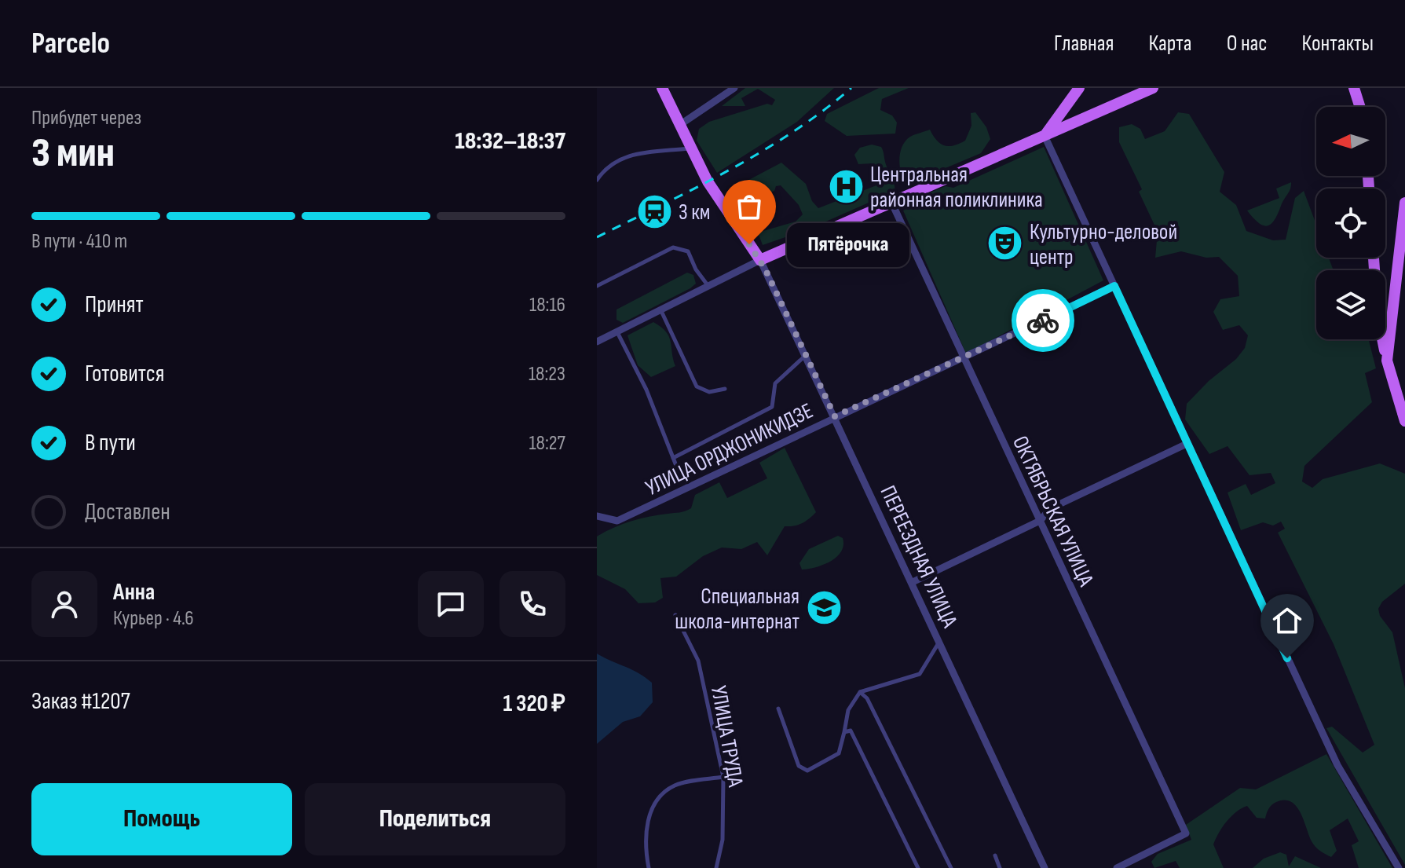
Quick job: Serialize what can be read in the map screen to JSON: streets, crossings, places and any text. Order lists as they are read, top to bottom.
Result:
{
  "streets": {
    "street": ["УЛИЦА ОРДЖОНИКИДЗЕ", "ОКТЯБРЬСКАЯ УЛИЦА", "ПЕРЕЕЗДНАЯ УЛИЦА"],
    "lane": ["УЛИЦА ТРУДА"]
  },
  "crossings": [
    ["УЛИЦА ОРДЖОНИКИДЗЕ", "ОКТЯБРЬСКАЯ УЛИЦА"],
    ["УЛИЦА ОРДЖОНИКИДЗЕ", "ПЕРЕЕЗДНАЯ УЛИЦА"]
  ],
  "places": {
    "hospital": ["Центральная районная поликлиника"],
    "station": ["3 км"],
    "theatre": ["Культурно-деловой центр"],
    "other": ["Пятёрочка"],
    "school or university": ["Специальная школа-интернат"]
  },
  "north": "left",
  "page": {
    "header": "Parcelo",
    "nav": [
      "Главная",
      "Карта",
      "О нас",
      "Контакты"
    ],
    "heading": ["3 мин", "Прибудет через", "18:32–18:37"],
    "panel": [
      "Анна",
      "Курьер · 4.6",
      "Заказ #1207",
      "1 320 ₽"
    ],
    "bar": "В пути · 410 m",
    "bubble": "Пятёрочка",
    "list": [
      ["Принят", "18:16"],
      ["Готовится", "18:23"],
      ["В пути", "18:27"],
      "Доставлен"
    ],
    "buttons": ["Помощь", "Поделиться"]
  }
}
